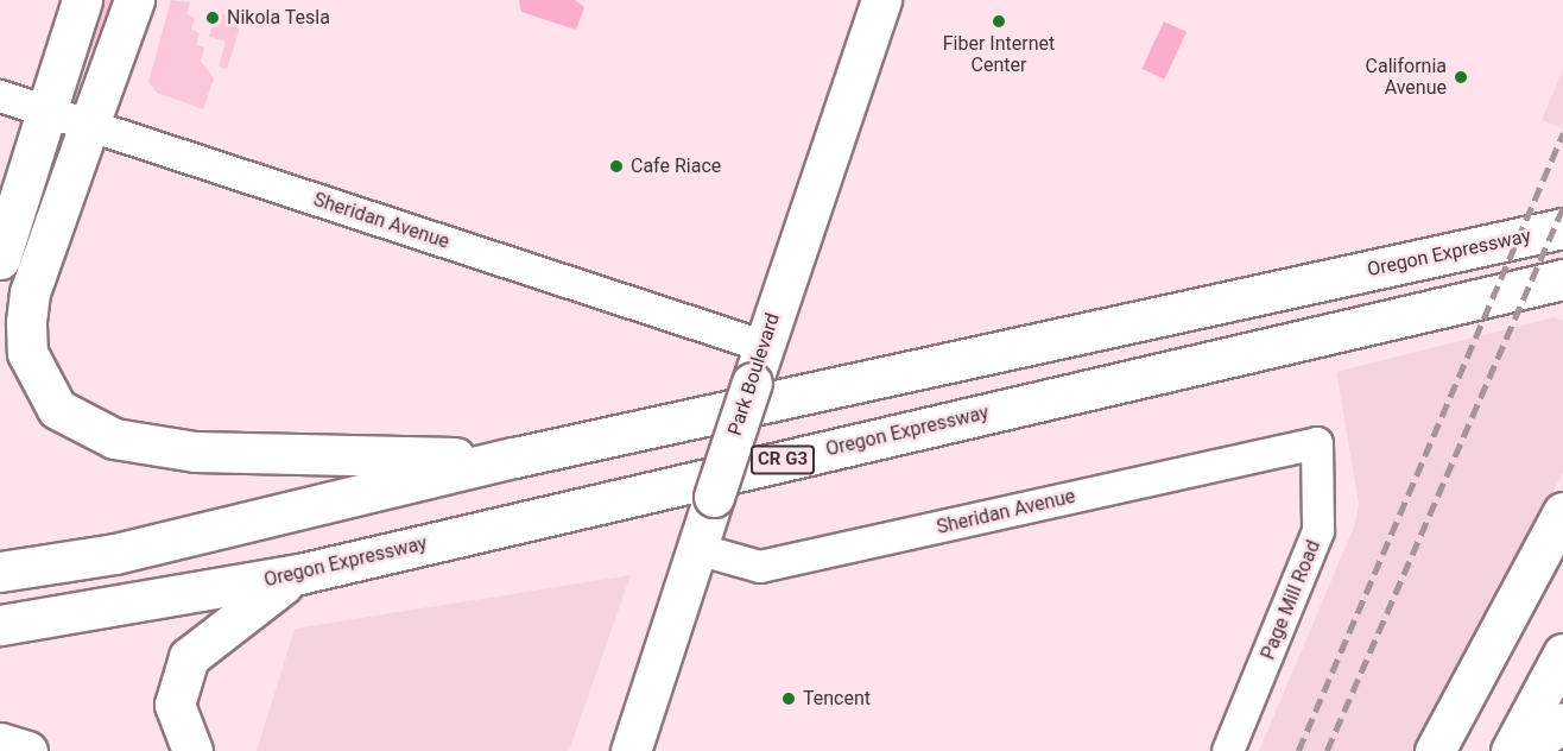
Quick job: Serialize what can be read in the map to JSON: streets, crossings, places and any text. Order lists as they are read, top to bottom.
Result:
{
  "streets": {
    "main road": ["Oregon Expressway", "Park Boulevard", "CR G3"],
    "street": ["Sheridan Avenue", "Page Mill Road"]
  },
  "crossings": [
    ["Sheridan Avenue", "Park Boulevard"],
    ["Sheridan Avenue", "Page Mill Road"]
  ],
  "places": [
    "Nikola Tesla",
    "Fiber Internet Center",
    "California Avenue",
    "Cafe Riace",
    "Tencent"
  ]
}
